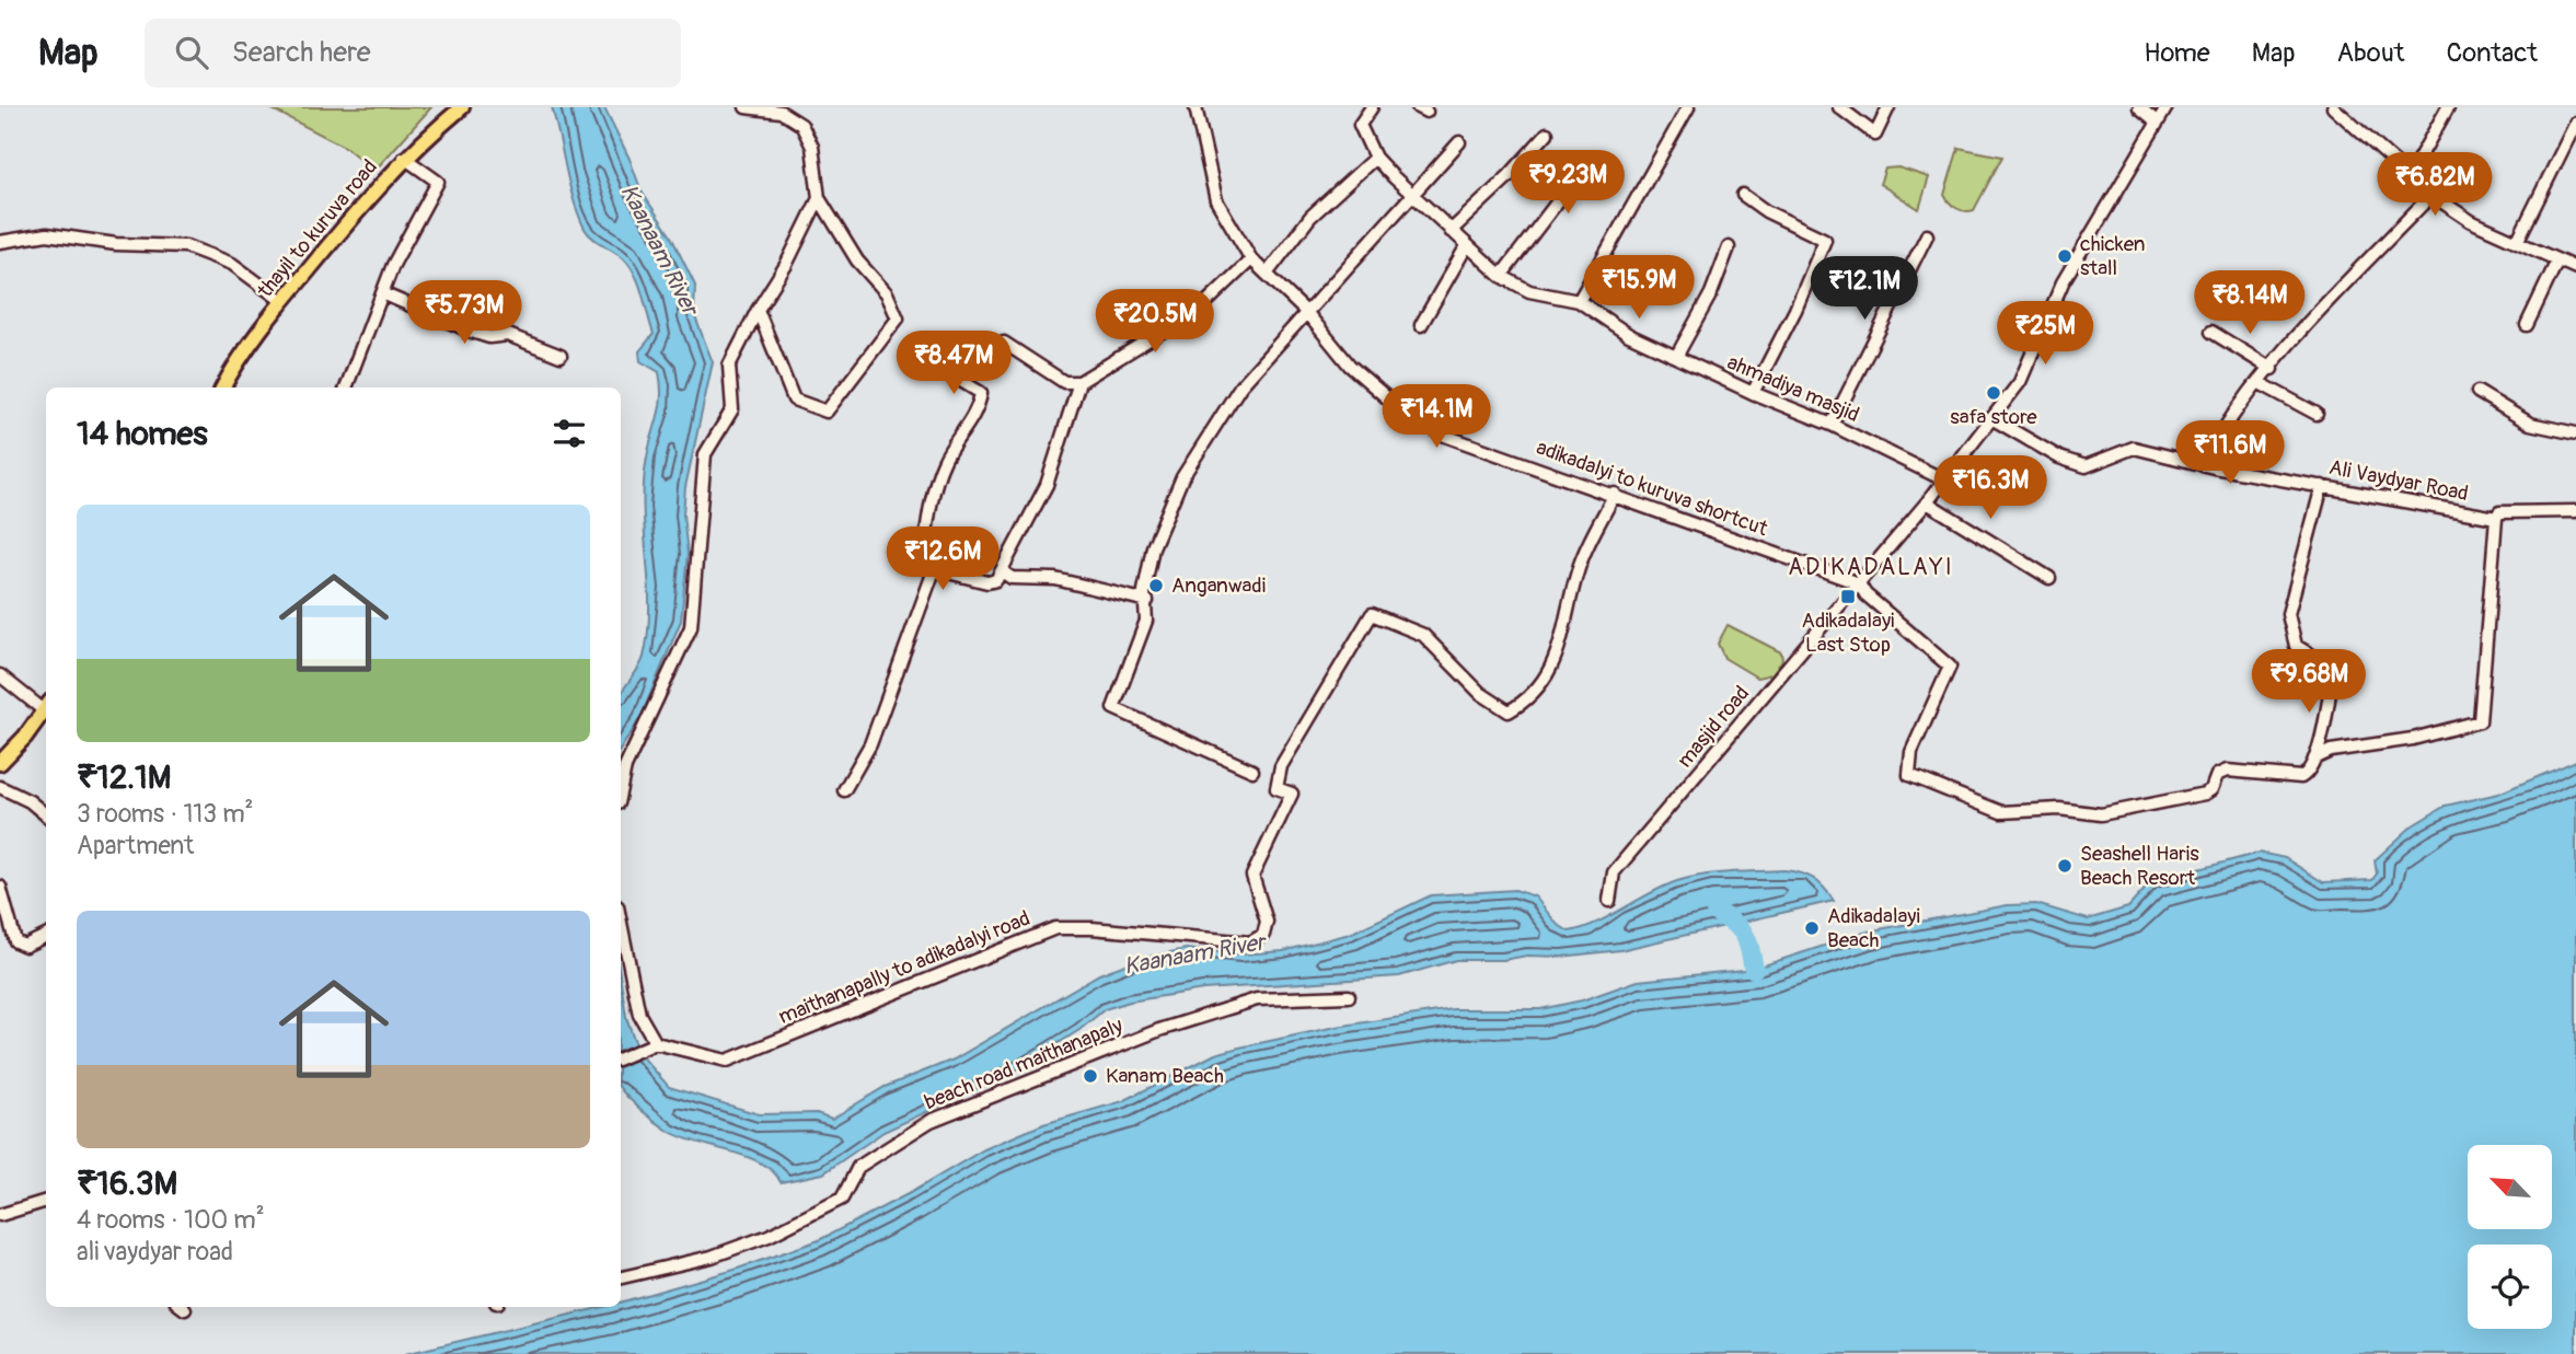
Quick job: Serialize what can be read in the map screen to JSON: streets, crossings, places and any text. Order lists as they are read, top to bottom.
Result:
{
  "streets": {
    "main road": ["thayil to kuruva road"],
    "street": [
      "ahmadiya masjid",
      "Ali Vaydyar Road",
      "adikadalyi to kuruva shortcut",
      "masjid road",
      "maithanapally to adikadalyi road",
      "beach road maithanapaly"
    ]
  },
  "crossings": [
    ["ahmadiya masjid", "masjid road"],
    ["Ali Vaydyar Road", "masjid road"],
    ["adikadalyi to kuruva shortcut", "masjid road"],
    ["adikadalyi to kuruva shortcut", "maithanapally to adikadalyi road"]
  ],
  "districts": ["ADIKADALAYI"],
  "water": ["Kaanaam River"],
  "places": {
    "other": [
      "chicken stall",
      "safa store",
      "Anganwadi",
      "Seashell Haris Beach Resort",
      "Adikadalayi Beach",
      "Kanam Beach"
    ],
    "transit": ["Adikadalayi Last Stop"]
  },
  "north": "top left",
  "page": {
    "header": "Map",
    "search": "Search here",
    "nav": [
      "Home",
      "Map",
      "About",
      "Contact"
    ],
    "price": [
      "₹9.23M",
      "₹6.82M",
      "₹15.9M",
      "₹12.1M",
      "₹8.14M",
      "₹5.73M",
      "₹20.5M",
      "₹25M",
      "₹8.47M",
      "₹14.1M",
      "₹11.6M",
      "₹16.3M",
      "₹12.6M",
      "₹9.68M"
    ],
    "heading": "14 homes",
    "list": [
      {
        "name": "₹12.1M",
        "note": "3 rooms · 113 m² · Apartment"
      },
      {
        "name": "₹16.3M",
        "note": "4 rooms · 100 m² · ali vaydyar road"
      }
    ]
  }
}
